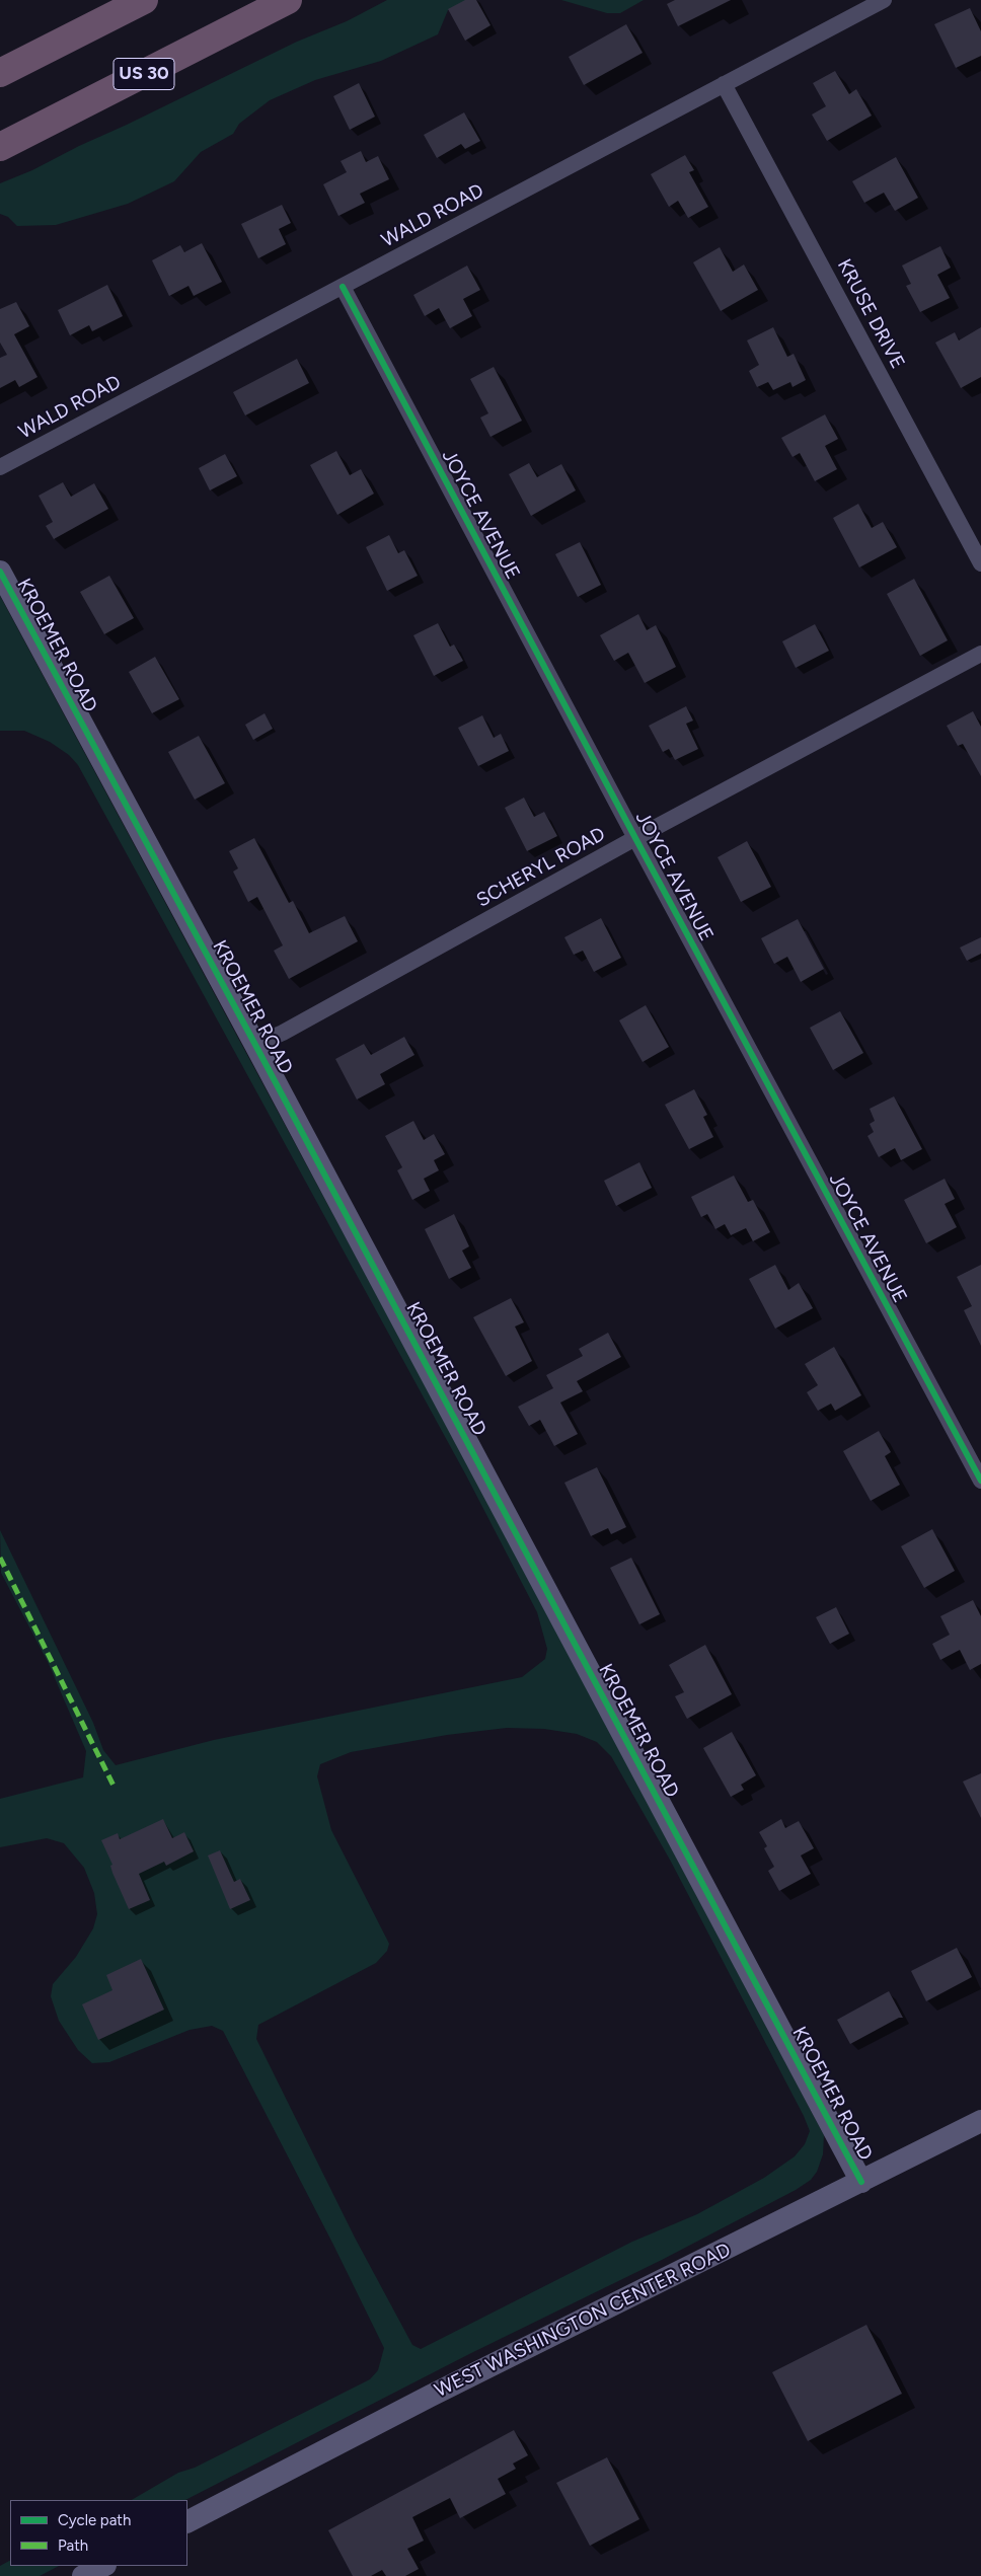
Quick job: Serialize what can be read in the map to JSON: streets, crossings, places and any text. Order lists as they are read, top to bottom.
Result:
{
  "streets": {
    "highway": ["US 30"],
    "street": [
      "WALD ROAD",
      "KRUSE DRIVE",
      "JOYCE AVENUE",
      "KROEMER ROAD",
      "SCHERYL ROAD",
      "WEST WASHINGTON CENTER ROAD"
    ]
  },
  "crossings": [
    ["WALD ROAD", "KRUSE DRIVE"],
    ["WALD ROAD", "JOYCE AVENUE"],
    ["JOYCE AVENUE", "SCHERYL ROAD"],
    ["KROEMER ROAD", "SCHERYL ROAD"],
    ["KROEMER ROAD", "WEST WASHINGTON CENTER ROAD"]
  ],
  "legend": ["Cycle path", "Path"]
}
